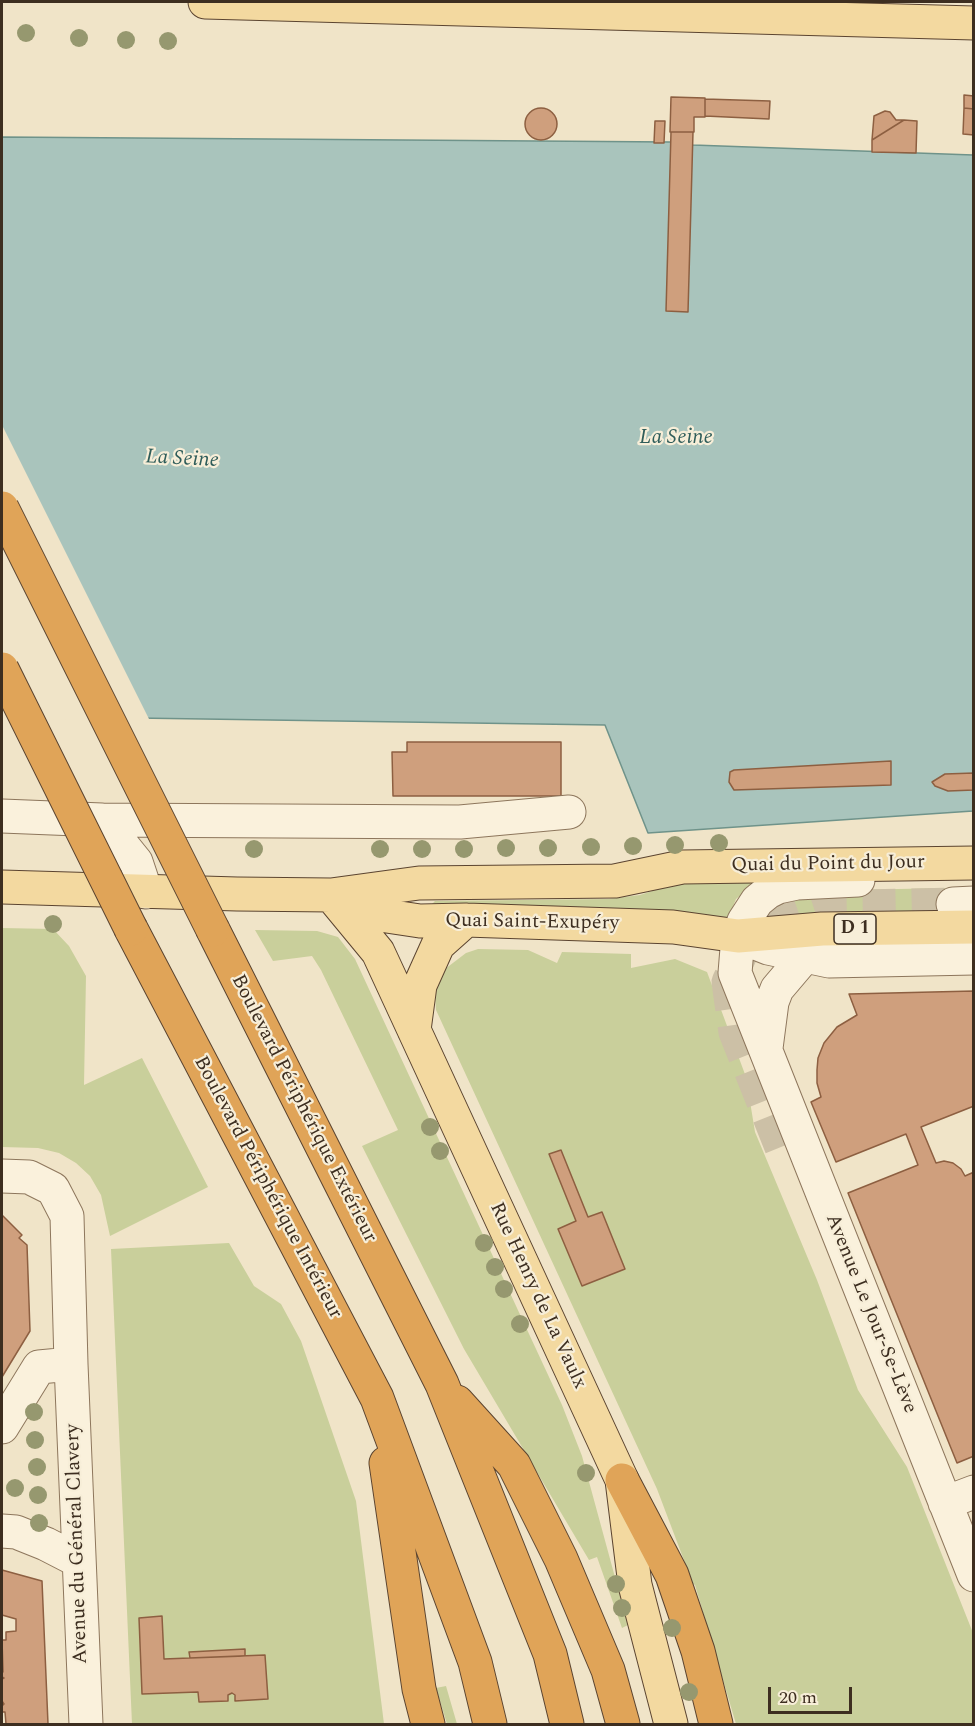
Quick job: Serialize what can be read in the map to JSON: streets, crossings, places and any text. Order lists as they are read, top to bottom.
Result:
{
  "streets": {
    "highway": ["Boulevard Périphérique Extérieur", "Boulevard Périphérique Intérieur"],
    "main road": [
      "Quai du Point du Jour",
      "Quai Saint-Exupéry",
      "D 1",
      "Rue Henry de La Vaulx"
    ],
    "street": ["Avenue Le Jour-Se-Lève", "Avenue du Général Clavery"]
  },
  "crossings": [
    ["Quai du Point du Jour", "Quai Saint-Exupéry"],
    ["Quai Saint-Exupéry", "D 1"],
    ["Quai Saint-Exupéry", "Rue Henry de La Vaulx"],
    ["Quai Saint-Exupéry", "Avenue Le Jour-Se-Lève"],
    ["D 1", "Avenue Le Jour-Se-Lève"]
  ],
  "water": ["La Seine"],
  "scale_bar": "20 m"
}
